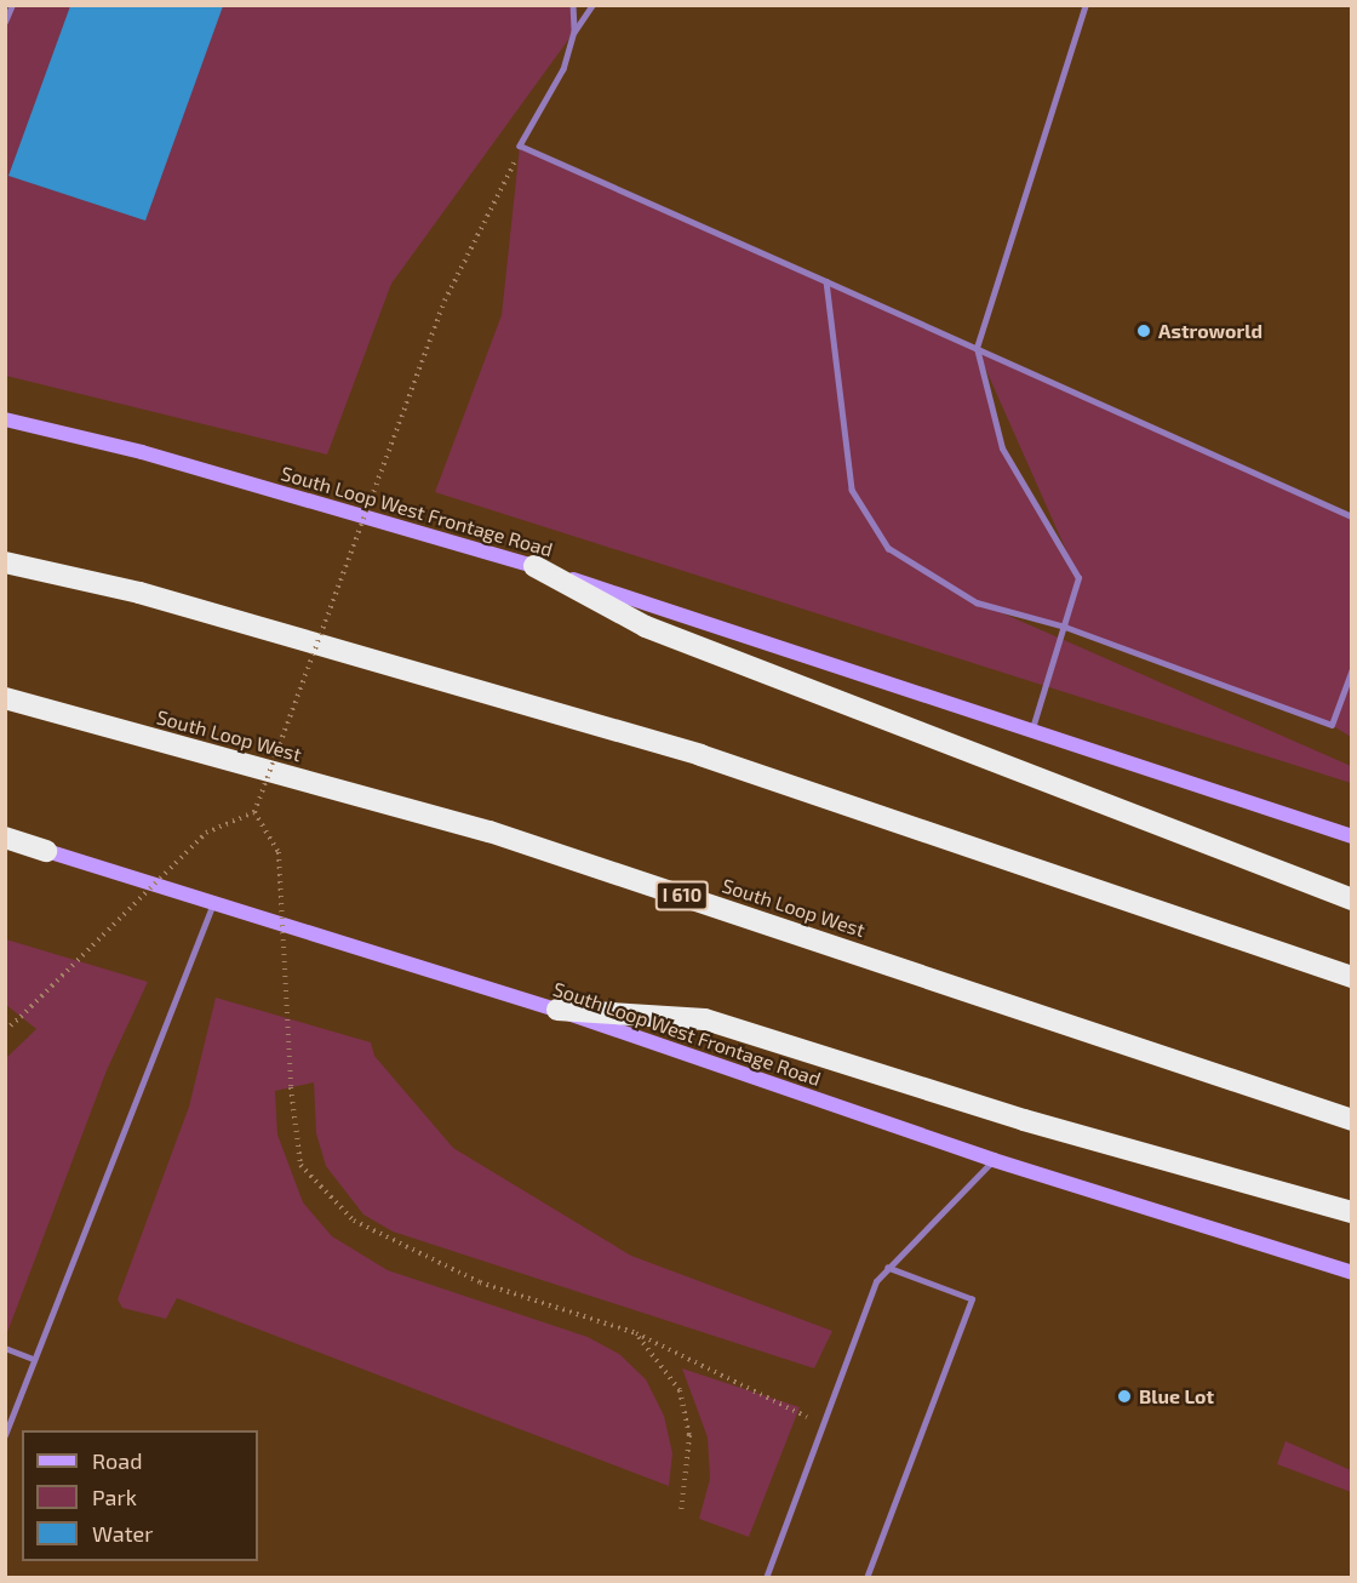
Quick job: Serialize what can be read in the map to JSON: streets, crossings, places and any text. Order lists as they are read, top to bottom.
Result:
{
  "streets": {
    "highway": ["South Loop West", "I 610"],
    "main road": ["South Loop West Frontage Road"]
  },
  "places": ["Astroworld", "Blue Lot"],
  "legend": ["Road", "Park", "Water"]
}
